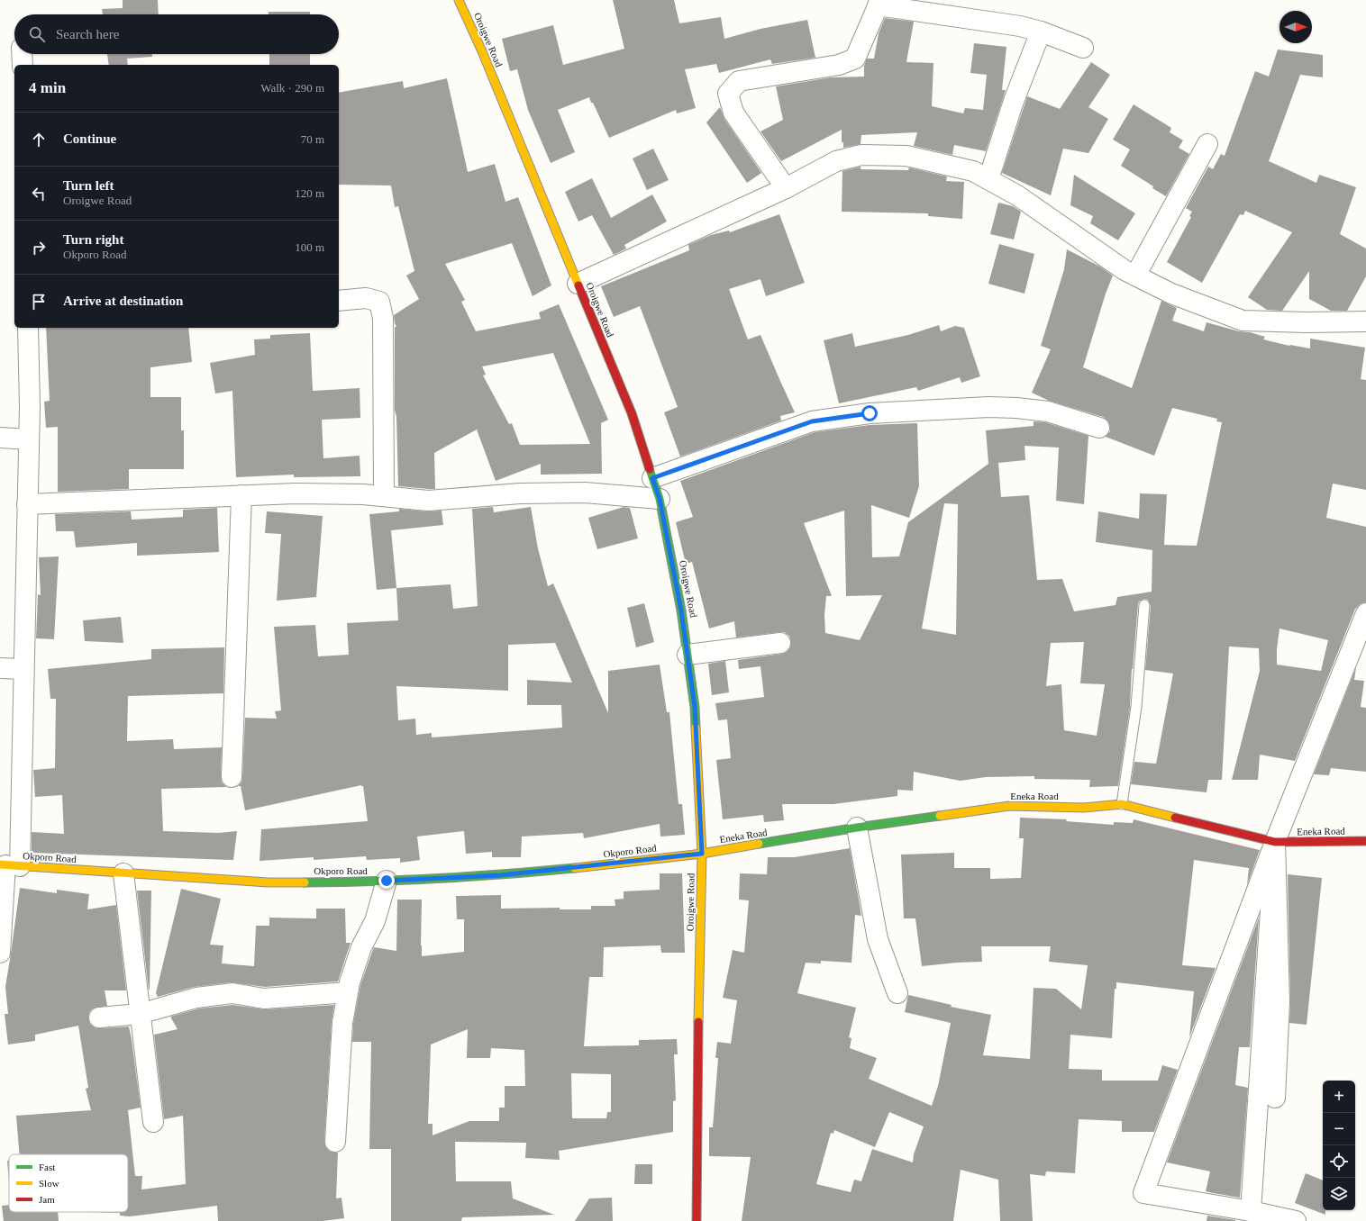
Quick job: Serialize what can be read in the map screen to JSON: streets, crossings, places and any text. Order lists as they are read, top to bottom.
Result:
{
  "streets": {
    "main road": ["Oroigwe Road", "Eneka Road", "Okporo Road"]
  },
  "crossings": [
    ["Oroigwe Road", "Eneka Road"],
    ["Oroigwe Road", "Okporo Road"],
    ["Eneka Road", "Okporo Road"]
  ],
  "legend": ["Fast", "Slow", "Jam"],
  "north": "right",
  "page": {
    "search": "Search here",
    "heading": ["4 min", "Walk · 290 m"],
    "list": [
      ["Continue", "70 m"],
      ["Turn left", "Oroigwe Road", "120 m"],
      ["Turn right", "Okporo Road", "100 m"],
      "Arrive at destination"
    ],
    "map_buttons": ["+", "−"]
  }
}
